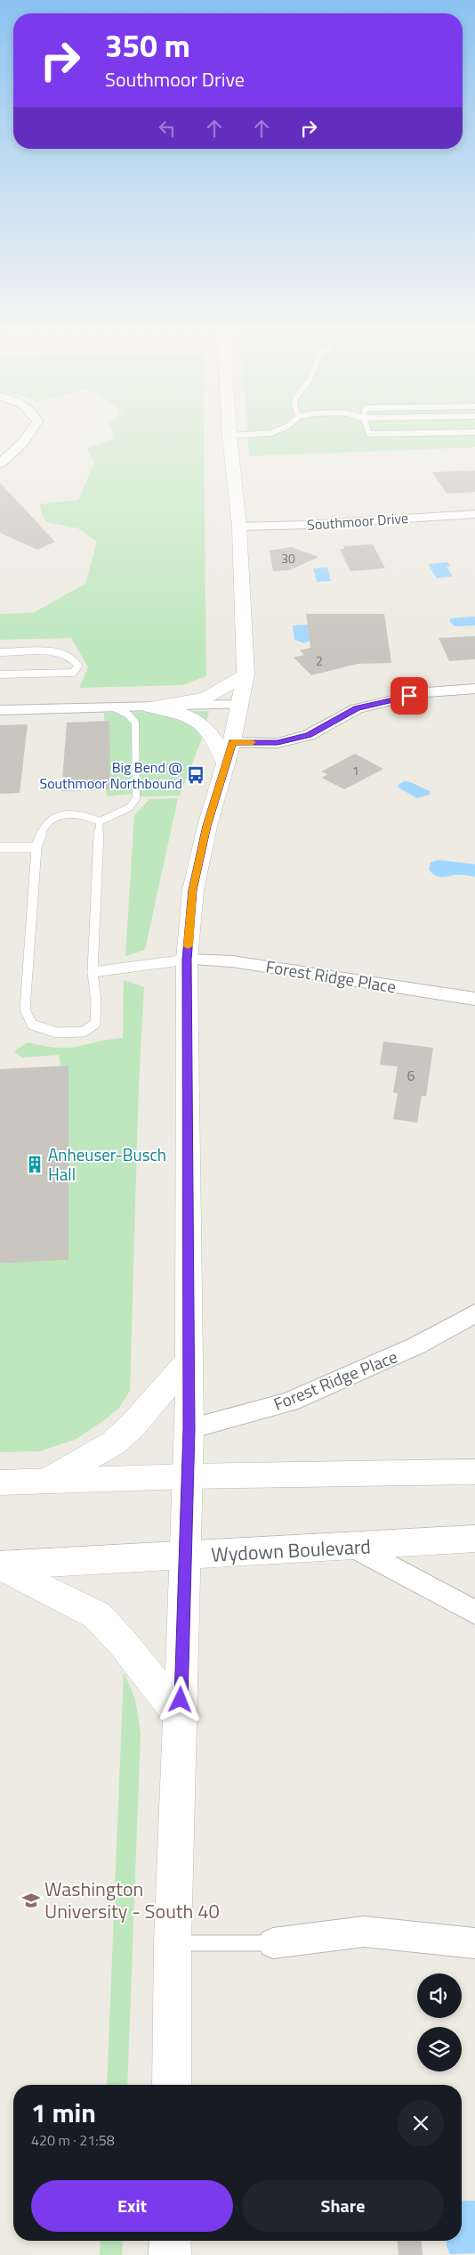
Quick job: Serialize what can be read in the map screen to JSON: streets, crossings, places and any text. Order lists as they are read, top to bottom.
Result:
{
  "streets": {
    "main road": ["Wydown Boulevard"],
    "street": ["Southmoor Drive", "Forest Ridge Place"]
  },
  "places": {
    "bus stop": ["Big Bend @ Southmoor Northbound"],
    "building": ["Anheuser-Busch Hall"],
    "school or university": ["Washington University - South 40"]
  },
  "house_numbers": [
    "30",
    "2",
    "1",
    "6"
  ],
  "page": {
    "turn": ["350 m", "Southmoor Drive"],
    "heading": ["1 min", "420 m · 21:58"],
    "buttons": ["Exit", "Share"]
  }
}
